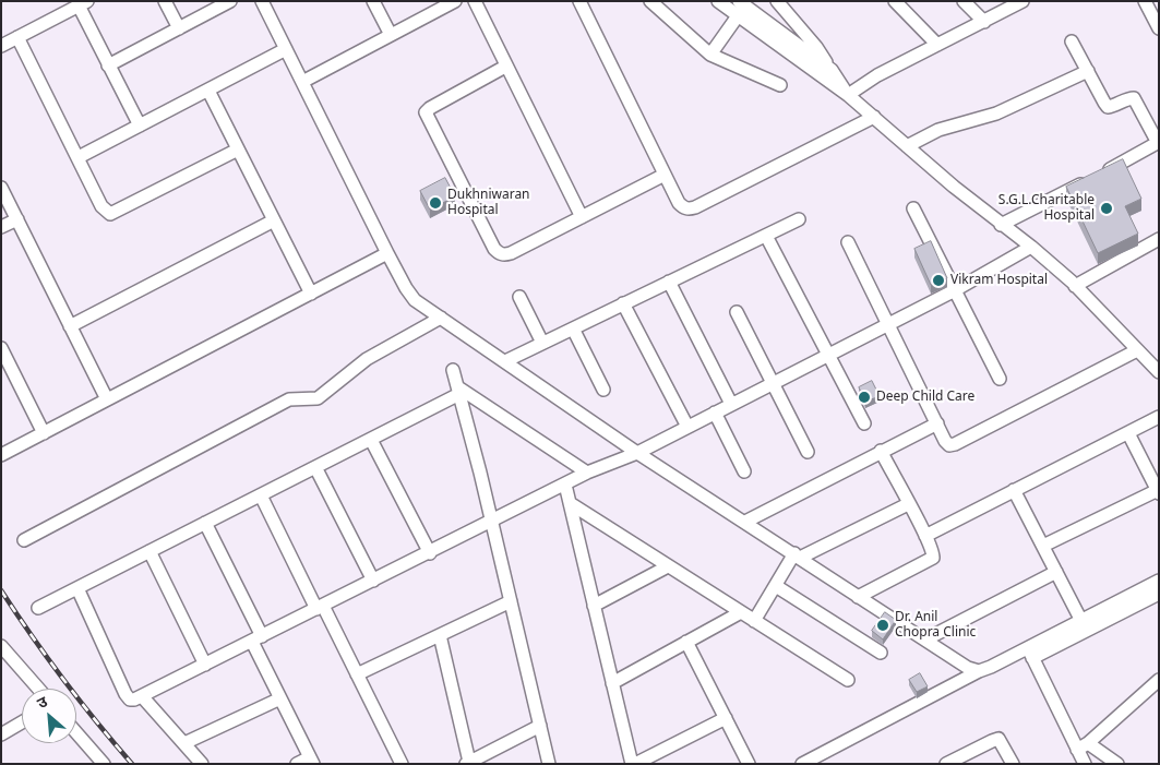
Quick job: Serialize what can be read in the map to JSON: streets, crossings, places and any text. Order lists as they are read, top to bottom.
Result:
{
  "places": [
    "Dukhniwaran Hospital",
    "S.G.L.Charitable Hospital",
    "Vikram Hospital",
    "Deep Child Care",
    "Dr. Anil Chopra Clinic"
  ],
  "north": "top left"
}
